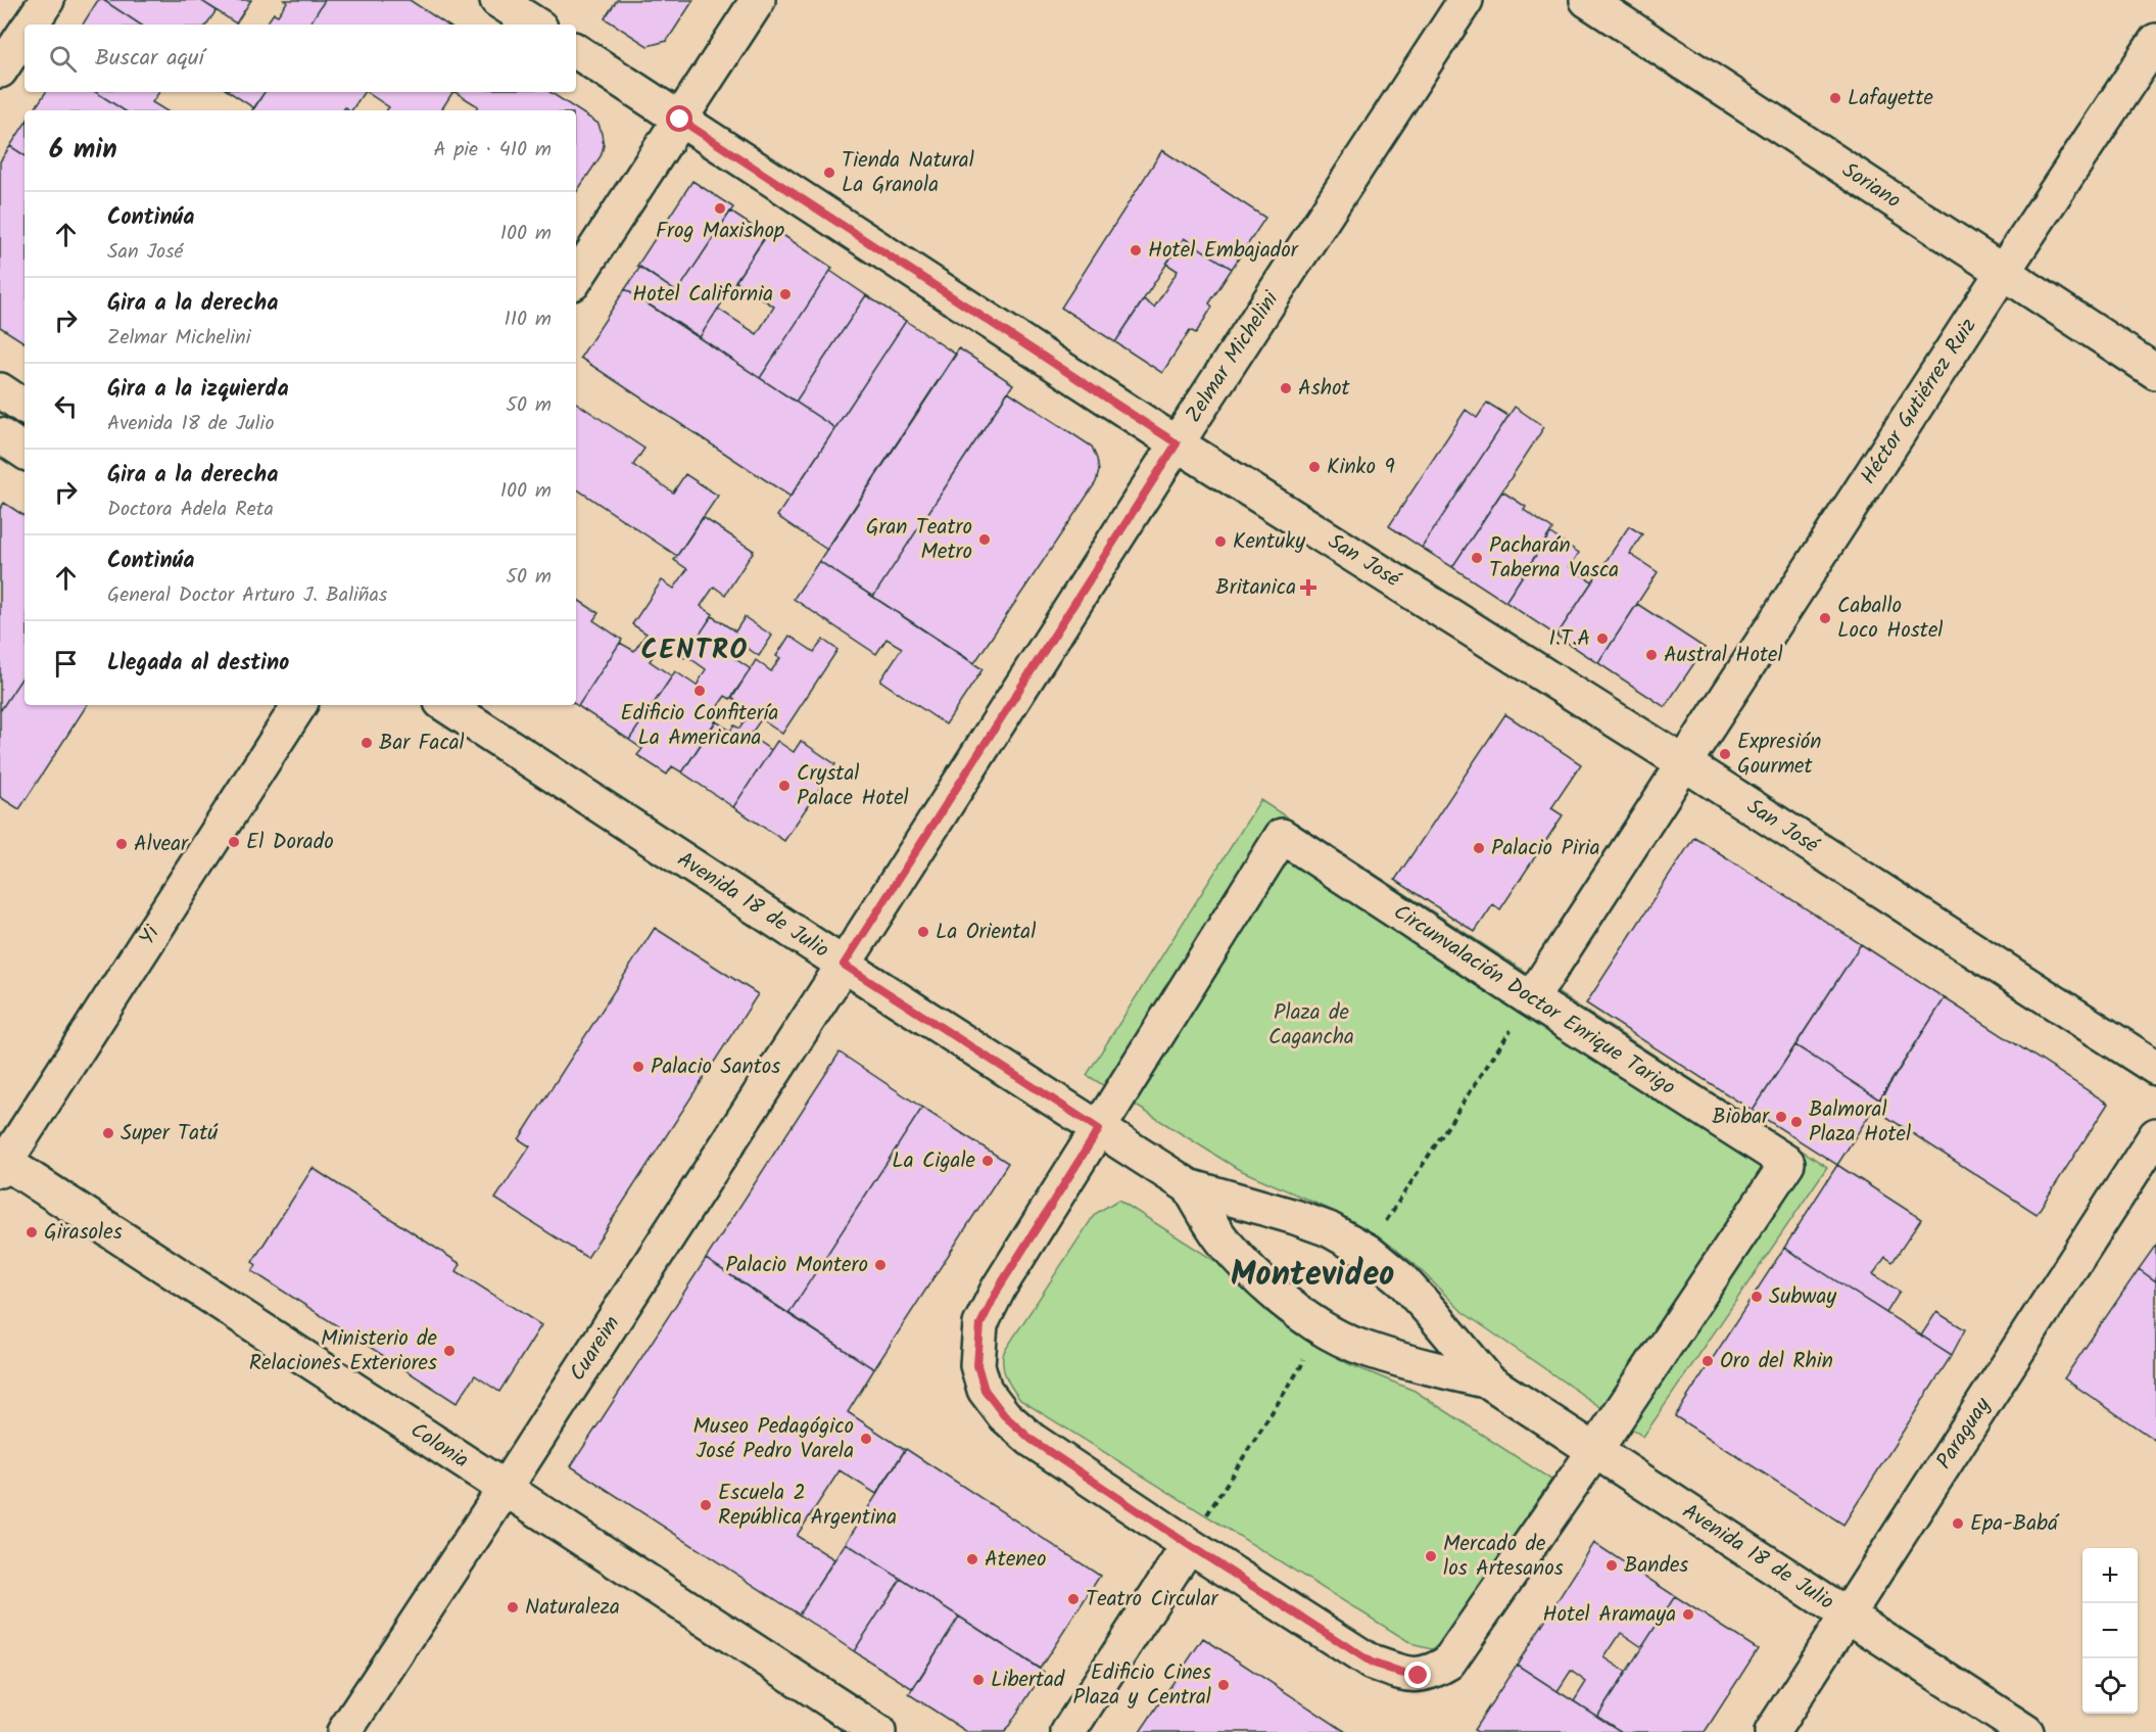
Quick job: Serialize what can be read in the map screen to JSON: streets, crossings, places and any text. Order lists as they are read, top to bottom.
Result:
{
  "streets": {
    "street": [
      "Soriano",
      "Zelmar Michelini",
      "Héctor Gutiérrez Ruiz",
      "San José",
      "Avenida 18 de Julio",
      "Yi",
      "Circunvalación Doctor Enrique Tarigo",
      "Cuareim",
      "Paraguay",
      "Colonia"
    ]
  },
  "crossings": [
    ["Soriano", "Héctor Gutiérrez Ruiz"],
    ["Zelmar Michelini", "San José"],
    ["Zelmar Michelini", "Avenida 18 de Julio"],
    ["Zelmar Michelini", "Cuareim"],
    ["Héctor Gutiérrez Ruiz", "San José"],
    ["Héctor Gutiérrez Ruiz", "Circunvalación Doctor Enrique Tarigo"],
    ["Avenida 18 de Julio", "Circunvalación Doctor Enrique Tarigo"],
    ["Avenida 18 de Julio", "Cuareim"],
    ["Avenida 18 de Julio", "Paraguay"],
    ["Yi", "Colonia"],
    ["Cuareim", "Colonia"]
  ],
  "districts": ["CENTRO", "Montevideo"],
  "parks": ["Plaza de Cagancha"],
  "places": {
    "other": [
      "Lafayette",
      "Tienda Natural La Granola",
      "Frog Maxishop",
      "Hotel Embajador",
      "Hotel California",
      "Ashot",
      "Kinko 9",
      "Gran Teatro Metro",
      "Kentuky",
      "Pacharán Taberna Vasca",
      "Caballo Loco Hostel",
      "I.T.A",
      "Austral Hotel",
      "Edificio Confitería La Americana",
      "Bar Facal",
      "Expresión Gourmet",
      "Crystal Palace Hotel",
      "El Dorado",
      "Alvear",
      "Palacio Piria",
      "La Oriental",
      "Palacio Santos",
      "Biobar",
      "Balmoral Plaza Hotel",
      "Super Tatú",
      "La Cigale",
      "Girasoles",
      "Palacio Montero",
      "Subway",
      "Ministerio de Relaciones Exteriores",
      "Oro del Rhin",
      "Museo Pedagógico José Pedro Varela",
      "Escuela 2 República Argentina",
      "Epa-Babá",
      "Mercado de los Artesanos",
      "Ateneo",
      "Bandes",
      "Teatro Circular",
      "Naturaleza",
      "Hotel Aramaya",
      "Libertad",
      "Edificio Cines Plaza y Central"
    ],
    "health": ["Britanica"]
  },
  "page": {
    "search": "Buscar aquí",
    "heading": ["6 min", "A pie · 410 m"],
    "list": [
      ["Continúa", "San José", "100 m"],
      ["Gira a la derecha", "Zelmar Michelini", "110 m"],
      ["Gira a la izquierda", "Avenida 18 de Julio", "50 m"],
      ["Gira a la derecha", "Doctora Adela Reta", "100 m"],
      ["Continúa", "General Doctor Arturo J. Baliñas", "50 m"],
      "Llegada al destino"
    ],
    "map_buttons": ["+", "−"]
  }
}
